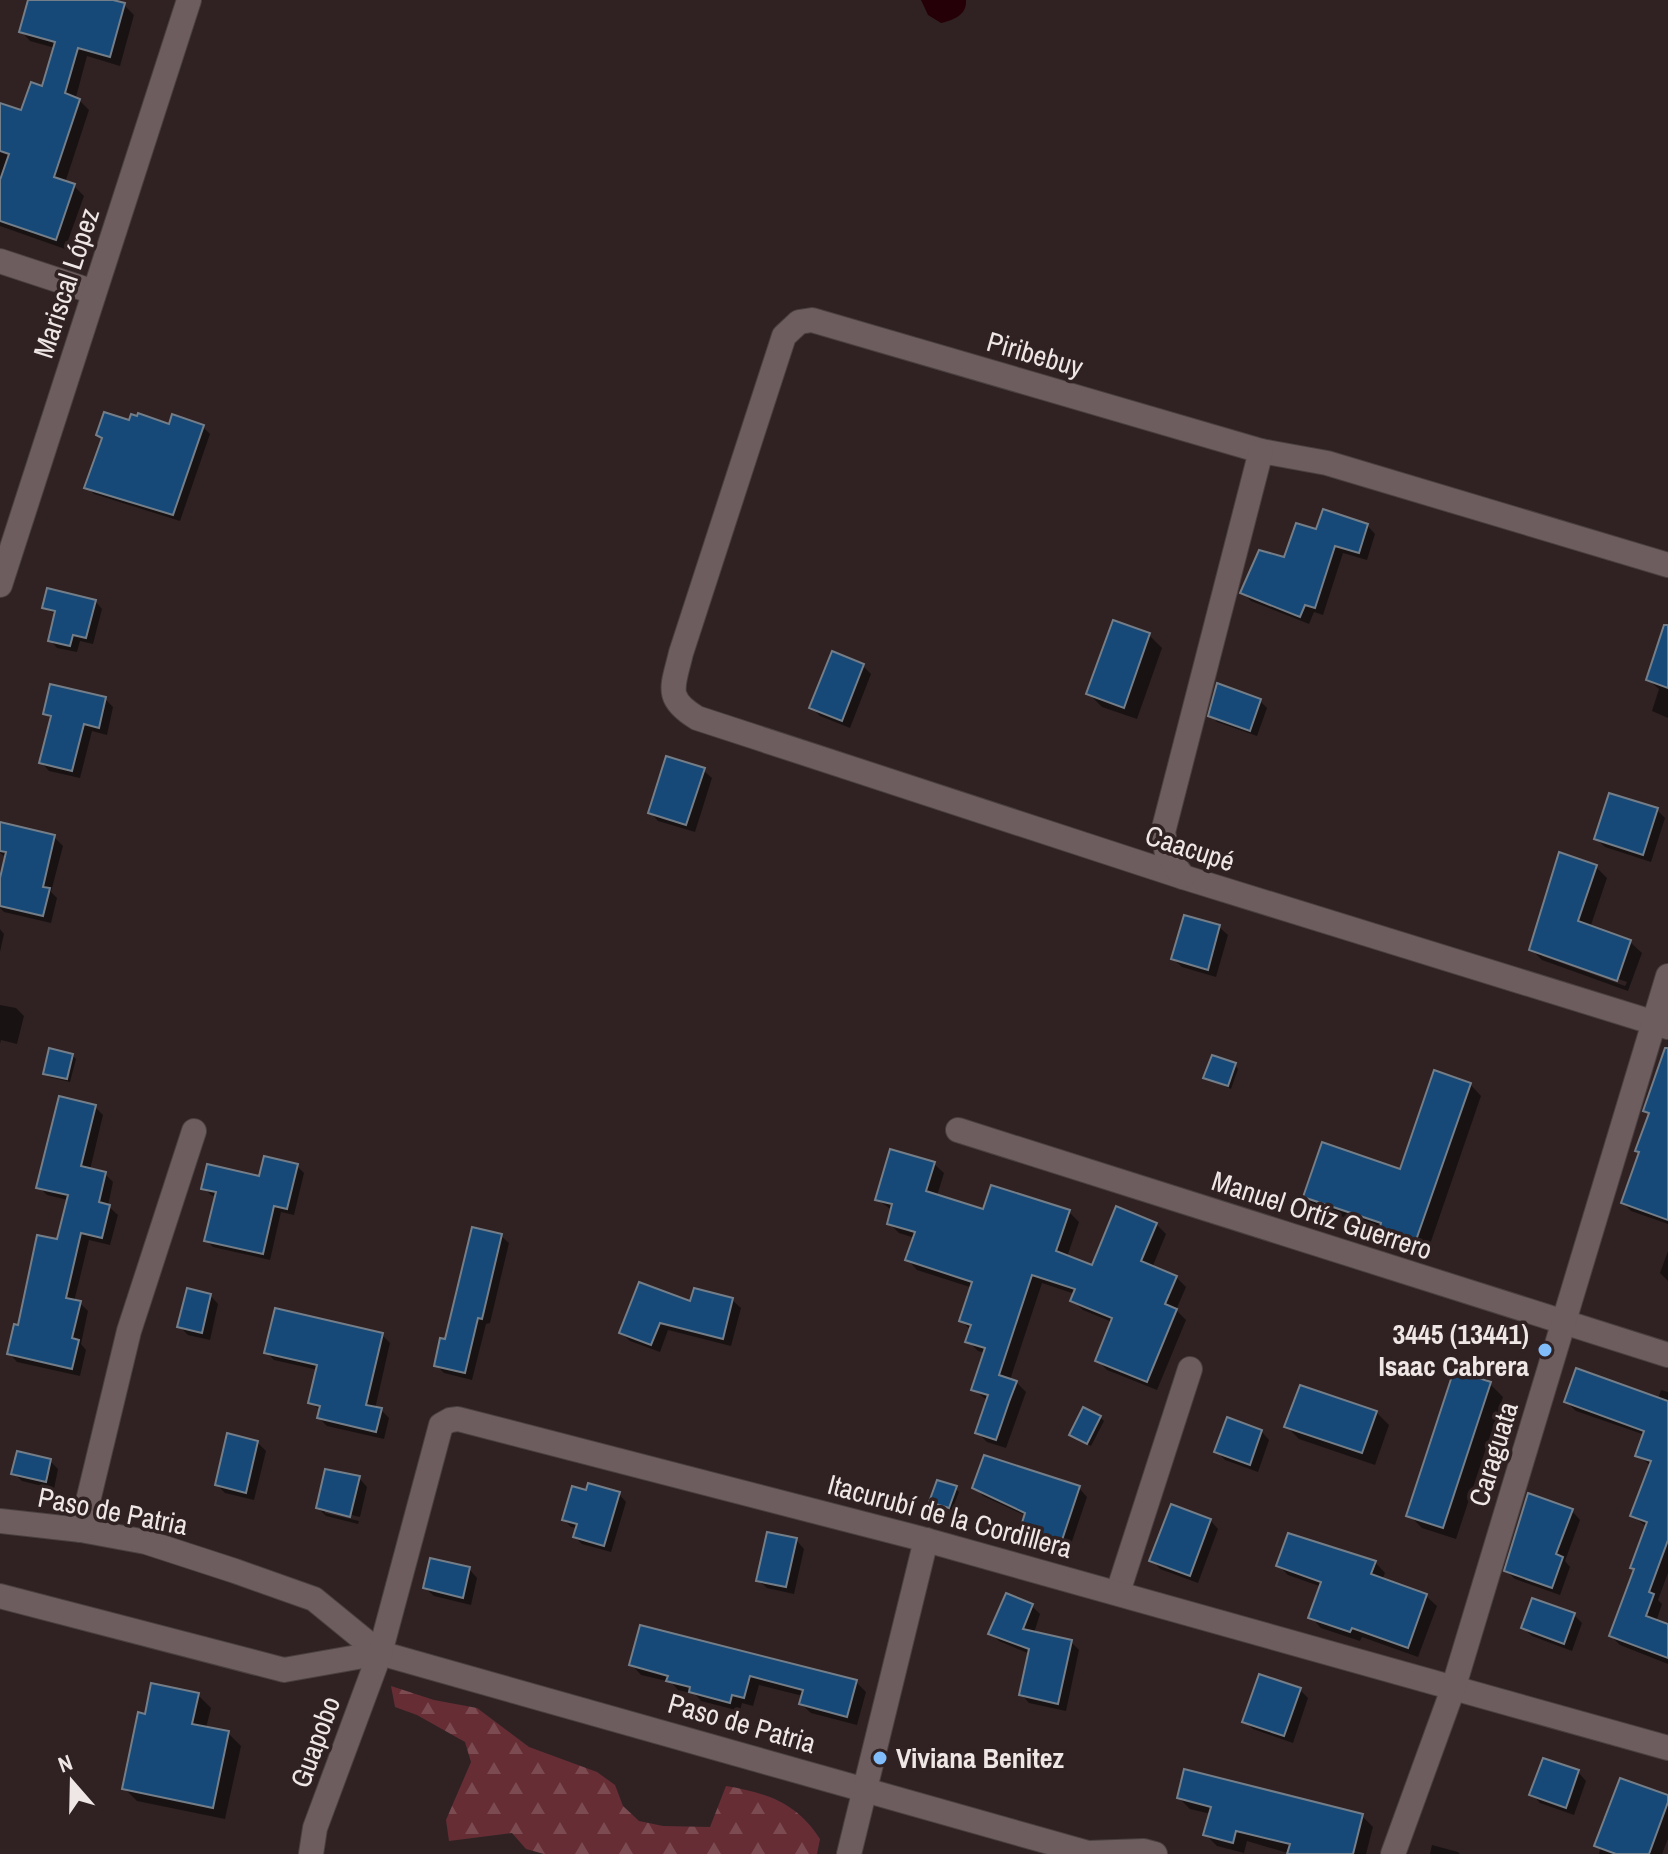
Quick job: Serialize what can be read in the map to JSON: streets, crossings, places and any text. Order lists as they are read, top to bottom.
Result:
{
  "streets": {
    "street": [
      "Mariscal López",
      "Piribebuy",
      "Caacupé",
      "Manuel Ortíz Guerrero",
      "Caraguata",
      "Paso de Patria",
      "Itacurubí de la Cordillera",
      "Guapobo"
    ]
  },
  "crossings": [
    ["Piribebuy", "Caacupé"],
    ["Caacupé", "Caraguata"],
    ["Manuel Ortíz Guerrero", "Caraguata"],
    ["Caraguata", "Itacurubí de la Cordillera"],
    ["Paso de Patria", "Itacurubí de la Cordillera"],
    ["Paso de Patria", "Guapobo"],
    ["Itacurubí de la Cordillera", "Guapobo"]
  ],
  "places": ["3445 (13441) Isaac Cabrera", "Viviana Benitez"],
  "north": "top"
}
